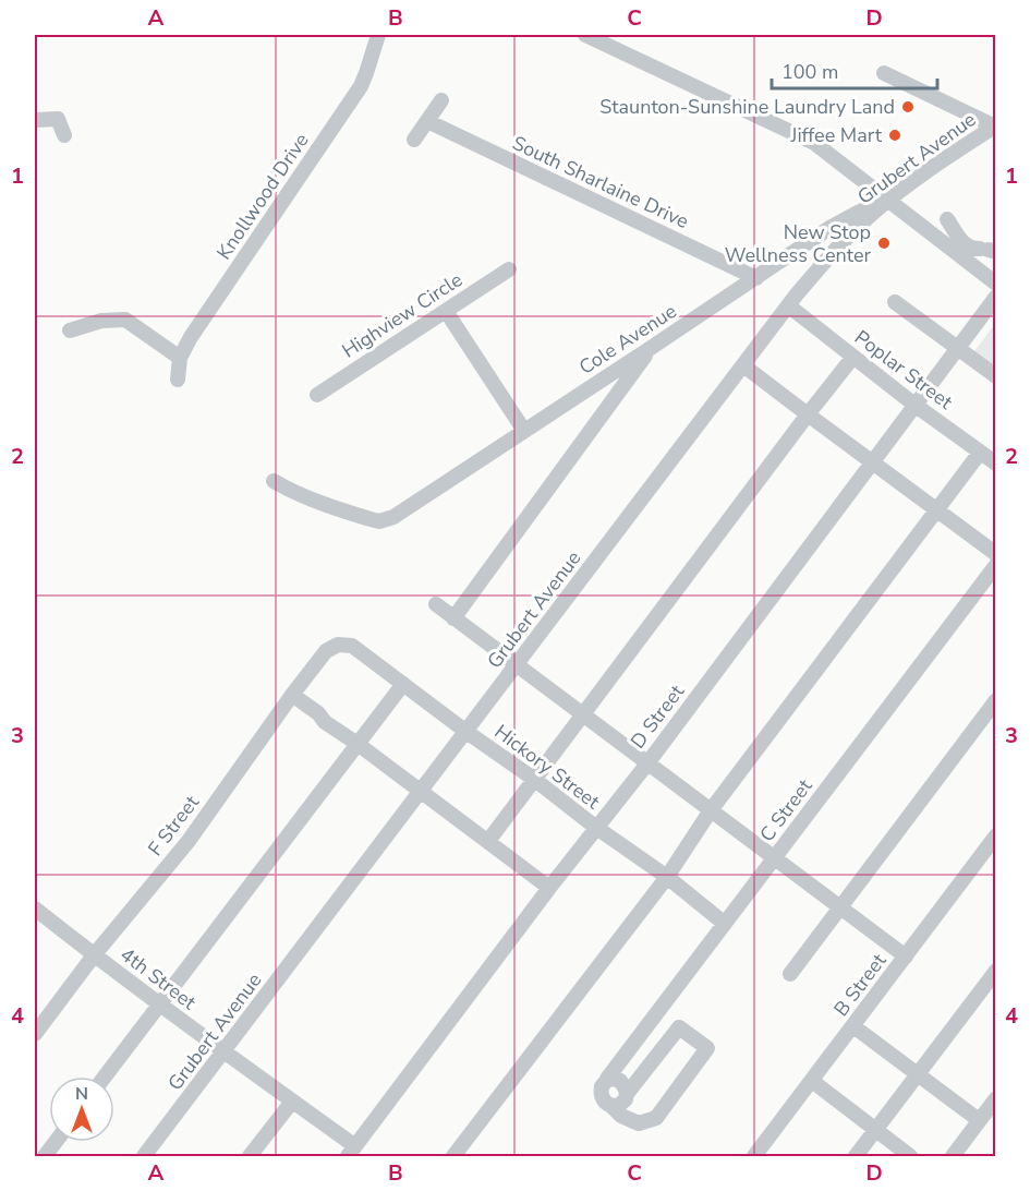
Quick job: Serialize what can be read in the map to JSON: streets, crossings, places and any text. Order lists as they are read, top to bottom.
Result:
{
  "streets": {
    "street": [
      "Grubert Avenue",
      "South Sharlaine Drive",
      "Knollwood Drive",
      "Highview Circle",
      "Cole Avenue",
      "Poplar Street",
      "D Street",
      "Hickory Street",
      "C Street",
      "F Street",
      "4th Street",
      "B Street"
    ]
  },
  "crossings": [
    ["Grubert Avenue", "Cole Avenue"],
    ["Grubert Avenue", "Poplar Street"],
    ["Grubert Avenue", "Hickory Street"],
    ["Grubert Avenue", "4th Street"],
    ["South Sharlaine Drive", "Cole Avenue"],
    ["Poplar Street", "D Street"],
    ["D Street", "Hickory Street"],
    ["D Street", "4th Street"],
    ["Hickory Street", "C Street"],
    ["Hickory Street", "F Street"],
    ["F Street", "4th Street"]
  ],
  "places": ["Staunton-Sunshine Laundry Land", "Jiffee Mart", "New Stop Wellness Center"],
  "scale_bar": "100 m",
  "north": "top",
  "grid": {
    "columns": [
      "A",
      "B",
      "C",
      "D"
    ],
    "rows": [
      "1",
      "2",
      "3",
      "4"
    ]
  }
}
